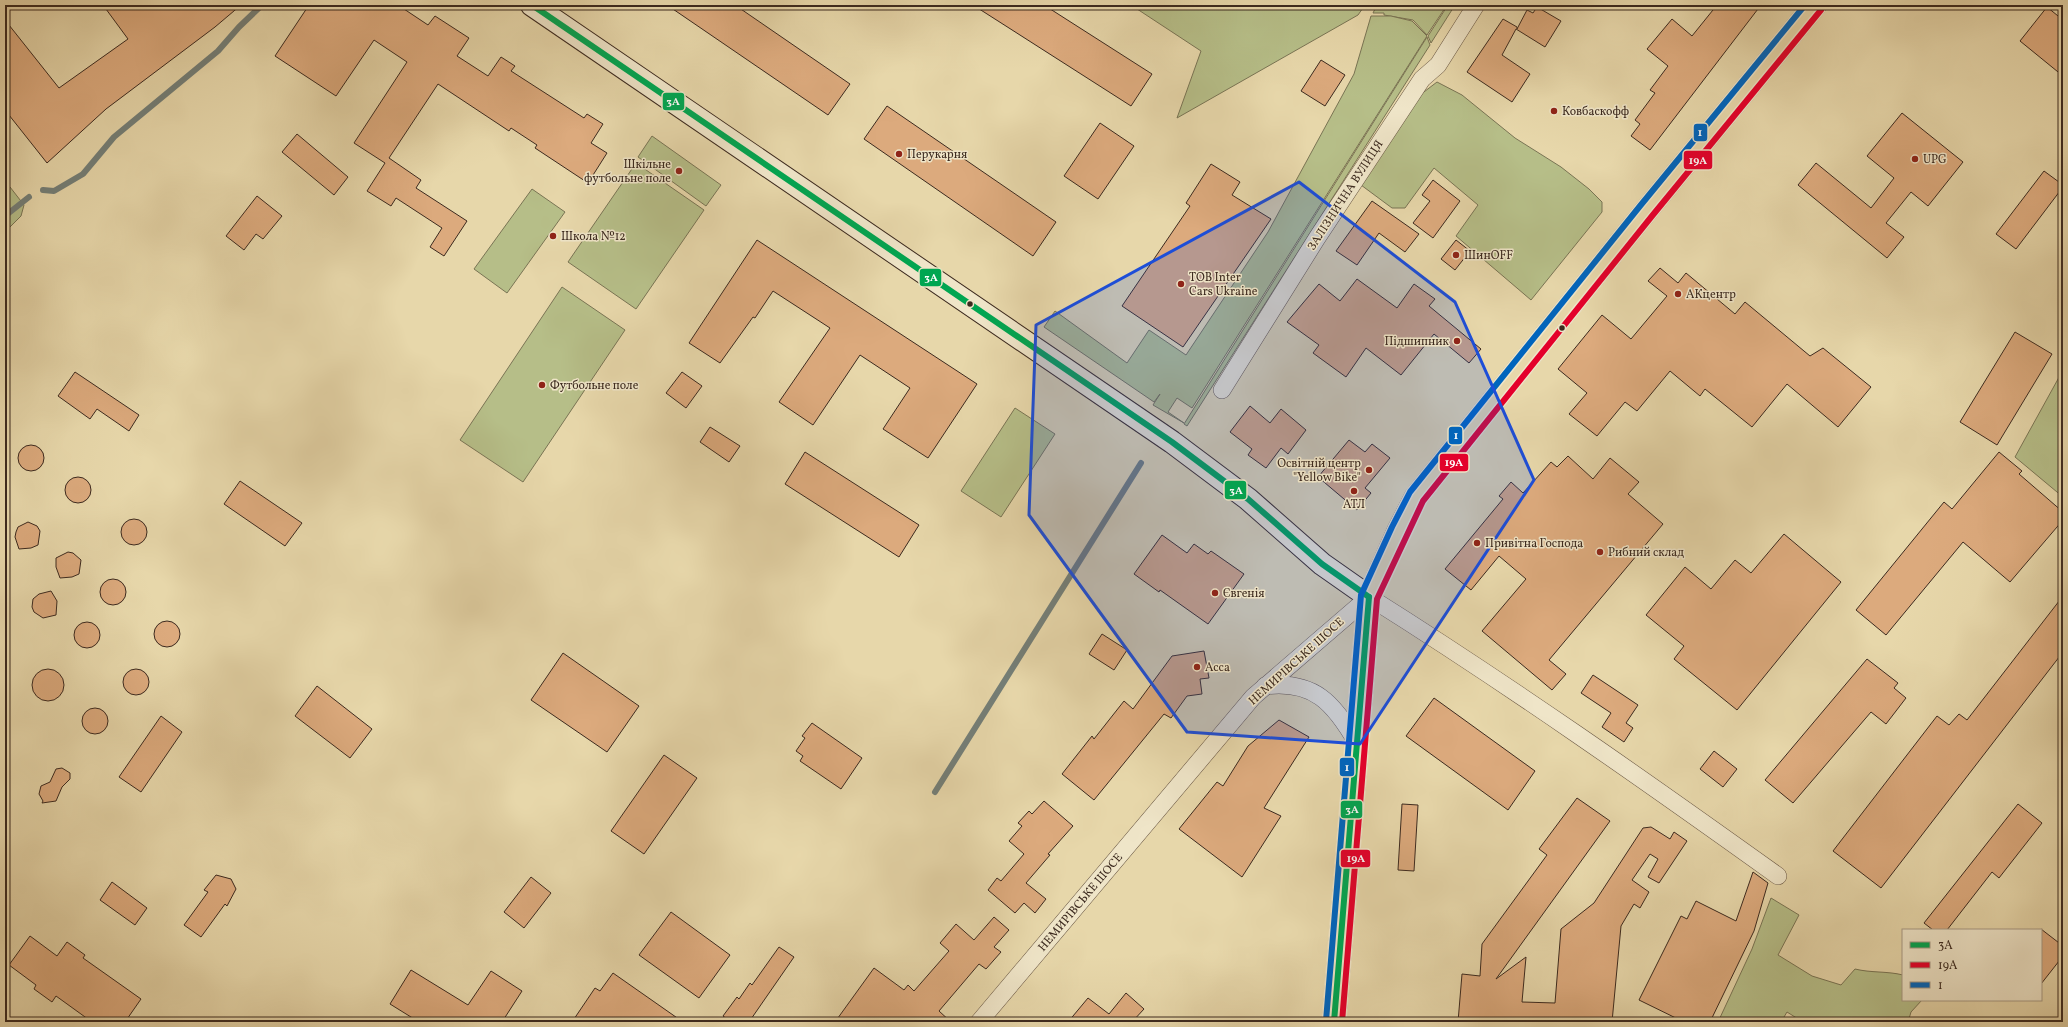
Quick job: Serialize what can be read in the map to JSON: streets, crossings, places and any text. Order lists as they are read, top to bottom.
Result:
{
  "streets": {
    "main road": ["НЕМИРІВСЬКЕ ШОСЕ"],
    "street": ["ЗАЛІЗНИЧНА ВУЛИЦЯ"]
  },
  "places": [
    "Ковбаскофф",
    "Перукарня",
    "UPG",
    "Шкільне футбольне поле",
    "Школа №12",
    "ШинOFF",
    "ТОВ Inter Cars Ukraine",
    "АКцентр",
    "Підшипник",
    "Футбольне поле",
    "Освітній центр \"Yellow Bike\"",
    "АТЛ",
    "Привітна Господа",
    "Рибний склад",
    "Євгенія",
    "Асса"
  ],
  "lines": ["transit line 3А", "transit line 1", "transit line 19А"],
  "legend": ["3А", "19А", "1"]
}
